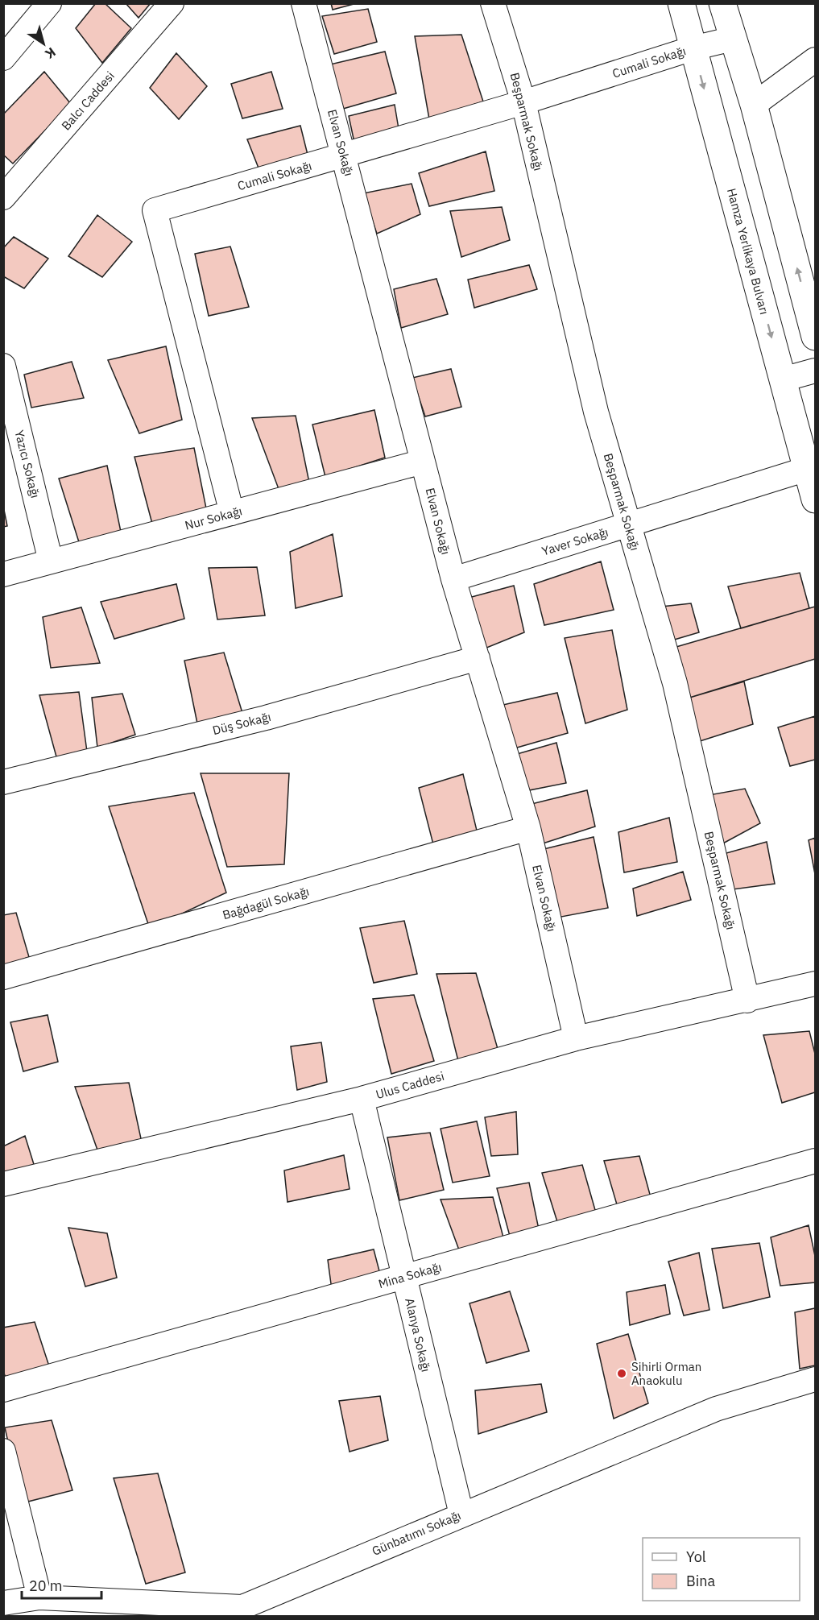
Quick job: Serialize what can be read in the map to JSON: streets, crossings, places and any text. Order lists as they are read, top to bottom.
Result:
{
  "streets": {
    "main road": ["Hamza Yerlikaya Bulvarı"],
    "street": [
      "Cumali Sokağı",
      "Balcı Caddesi",
      "Beşparmak Sokağı",
      "Elvan Sokağı",
      "Yazıcı Sokağı",
      "Nur Sokağı",
      "Yaver Sokağı",
      "Düş Sokağı",
      "Bağdagül Sokağı",
      "Ulus Caddesi",
      "Mina Sokağı",
      "Alanya Sokağı",
      "Günbatımı Sokağı"
    ]
  },
  "crossings": [
    ["Cumali Sokağı", "Beşparmak Sokağı"],
    ["Cumali Sokağı", "Elvan Sokağı"],
    ["Cumali Sokağı", "Hamza Yerlikaya Bulvarı"],
    ["Cumali Sokağı", "Nur Sokağı"],
    ["Beşparmak Sokağı", "Yaver Sokağı"],
    ["Beşparmak Sokağı", "Ulus Caddesi"],
    ["Elvan Sokağı", "Nur Sokağı"],
    ["Elvan Sokağı", "Yaver Sokağı"],
    ["Elvan Sokağı", "Düş Sokağı"],
    ["Elvan Sokağı", "Bağdagül Sokağı"],
    ["Elvan Sokağı", "Ulus Caddesi"],
    ["Hamza Yerlikaya Bulvarı", "Yaver Sokağı"],
    ["Yazıcı Sokağı", "Nur Sokağı"],
    ["Ulus Caddesi", "Alanya Sokağı"],
    ["Mina Sokağı", "Alanya Sokağı"],
    ["Alanya Sokağı", "Günbatımı Sokağı"]
  ],
  "places": ["Sihirli Orman Anaokulu"],
  "legend": ["Yol", "Bina"],
  "scale_bar": "20 m",
  "north": "bottom right"
}
